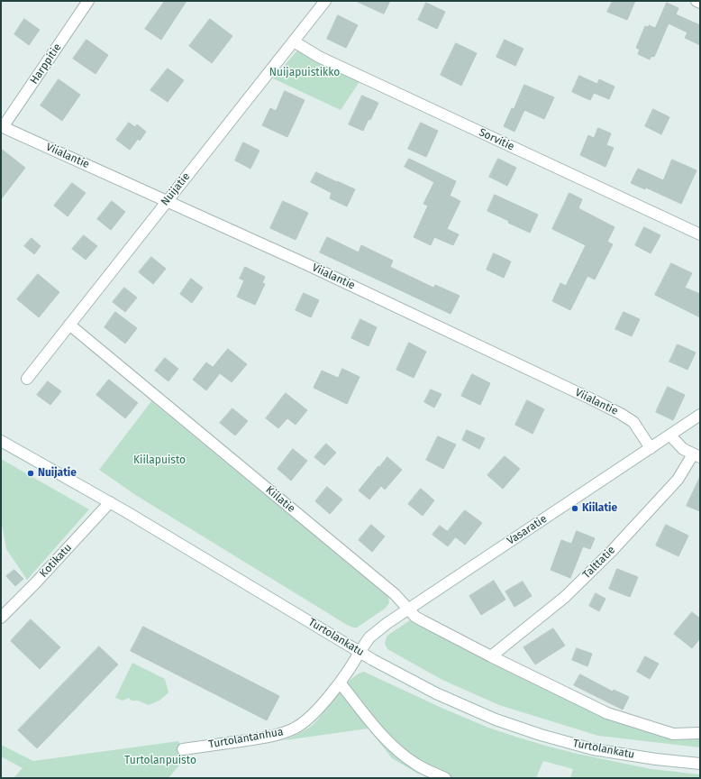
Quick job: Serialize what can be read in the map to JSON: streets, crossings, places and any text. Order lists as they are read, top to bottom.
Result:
{
  "streets": {
    "street": [
      "Harppitie",
      "Sorvitie",
      "Viialantie",
      "Nuijatie",
      "Kiilatie",
      "Vasaratie",
      "Kotikatu",
      "Talttatie",
      "Turtolankatu",
      "Turtolantanhua"
    ]
  },
  "crossings": [
    ["Harppitie", "Viialantie"],
    ["Sorvitie", "Nuijatie"],
    ["Viialantie", "Nuijatie"],
    ["Viialantie", "Vasaratie"],
    ["Nuijatie", "Kiilatie"],
    ["Kiilatie", "Vasaratie"],
    ["Kiilatie", "Talttatie"],
    ["Vasaratie", "Turtolankatu"],
    ["Vasaratie", "Turtolantanhua"],
    ["Kotikatu", "Turtolankatu"],
    ["Turtolankatu", "Turtolantanhua"]
  ],
  "parks": ["Nuijapuistikko", "Kiilapuisto", "Turtolanpuisto"],
  "places": ["Nuijatie", "Kiilatie"]
}
